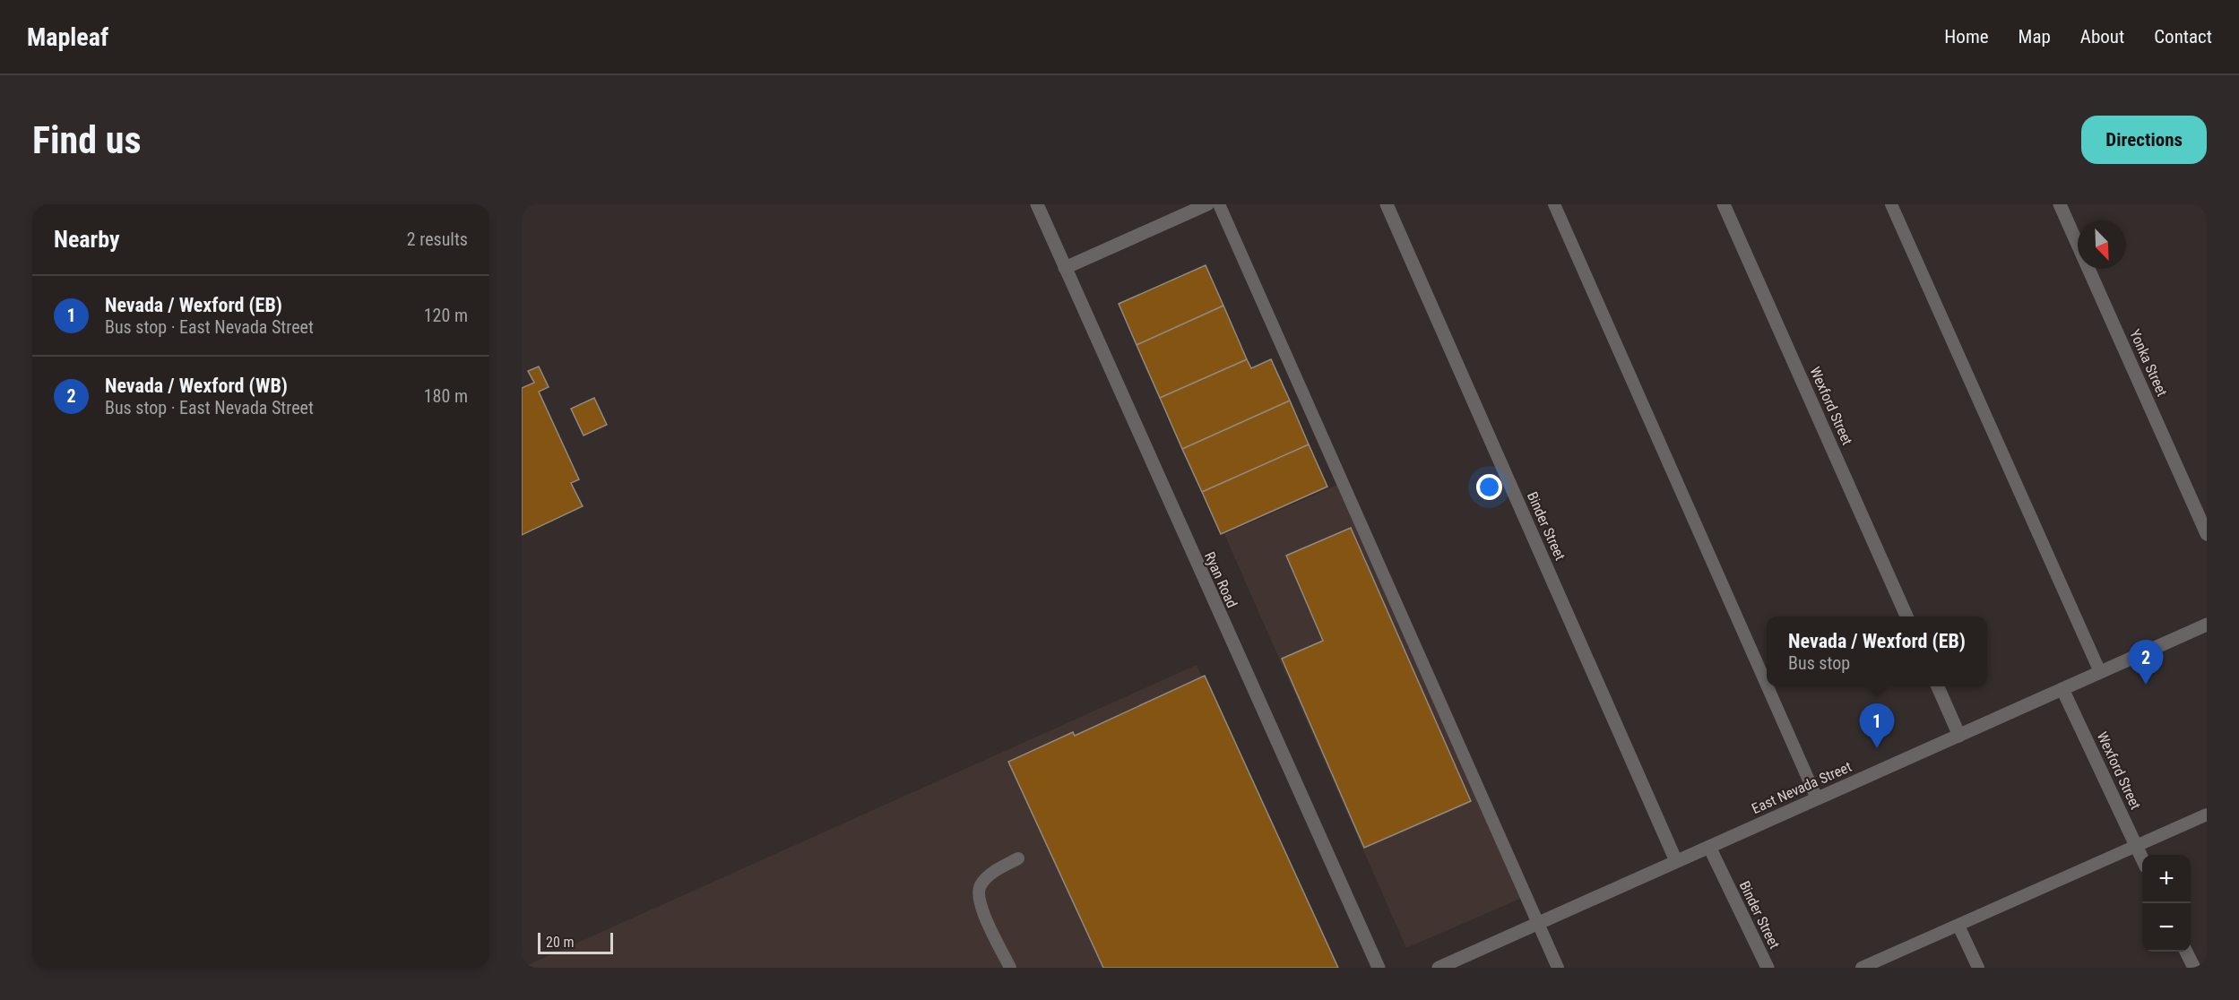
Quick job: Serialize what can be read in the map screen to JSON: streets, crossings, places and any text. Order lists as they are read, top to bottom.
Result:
{
  "streets": {
    "street": [
      "Yonka Street",
      "Wexford Street",
      "Binder Street",
      "Ryan Road",
      "East Nevada Street"
    ]
  },
  "crossings": [
    ["Wexford Street", "East Nevada Street"],
    ["Binder Street", "East Nevada Street"]
  ],
  "scale_bar": "20 m",
  "north": "bottom right",
  "page": {
    "header": "Mapleaf",
    "nav": [
      "Home",
      "Map",
      "About",
      "Contact"
    ],
    "buttons": "Directions",
    "title": "Find us",
    "heading": ["Nearby", "2 results"],
    "list": [
      {
        "mark": "1",
        "name": "Nevada / Wexford (EB)",
        "note": "Bus stop · East Nevada Street",
        "value": "120 m"
      },
      {
        "mark": "2",
        "name": "Nevada / Wexford (WB)",
        "note": "Bus stop · East Nevada Street",
        "value": "180 m"
      }
    ],
    "popup": ["Nevada / Wexford (EB)", "Bus stop"],
    "pins": ["2", "1"],
    "map_buttons": ["+", "−"],
    "scale": "20 m"
  }
}
